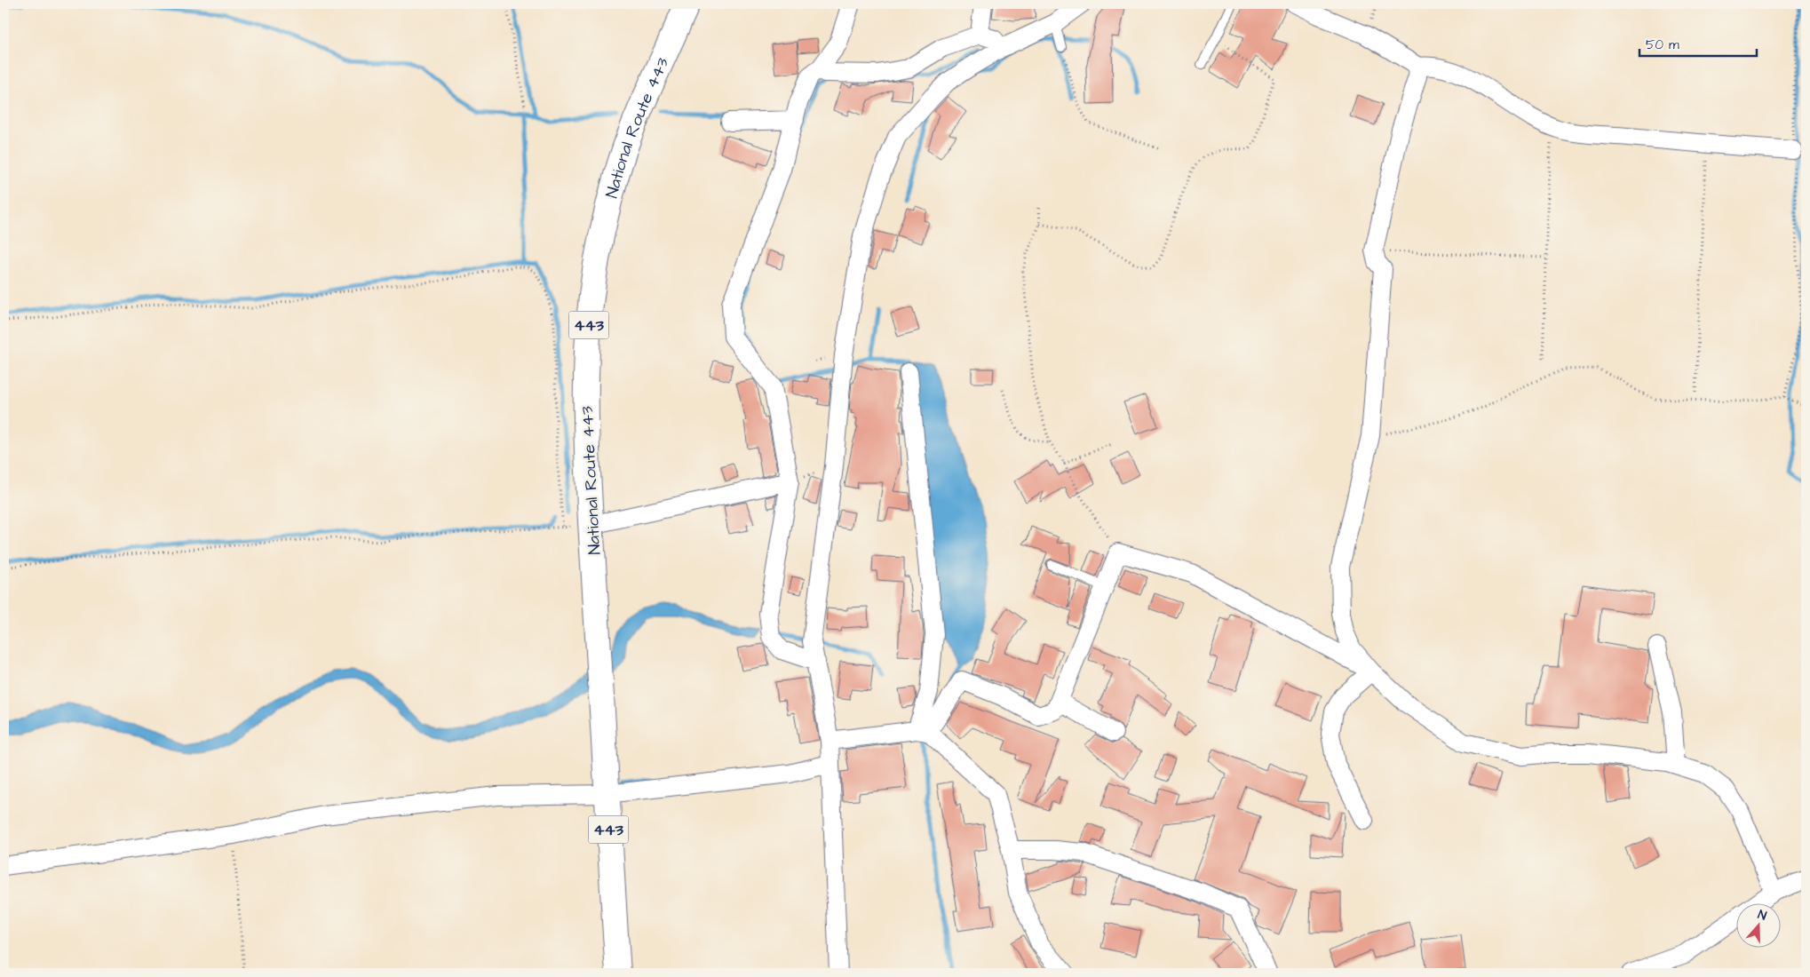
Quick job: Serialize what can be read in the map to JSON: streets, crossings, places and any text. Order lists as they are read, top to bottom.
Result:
{
  "streets": {
    "highway": ["National Route 443", "443"]
  },
  "scale_bar": "50 m",
  "north": "top"
}
